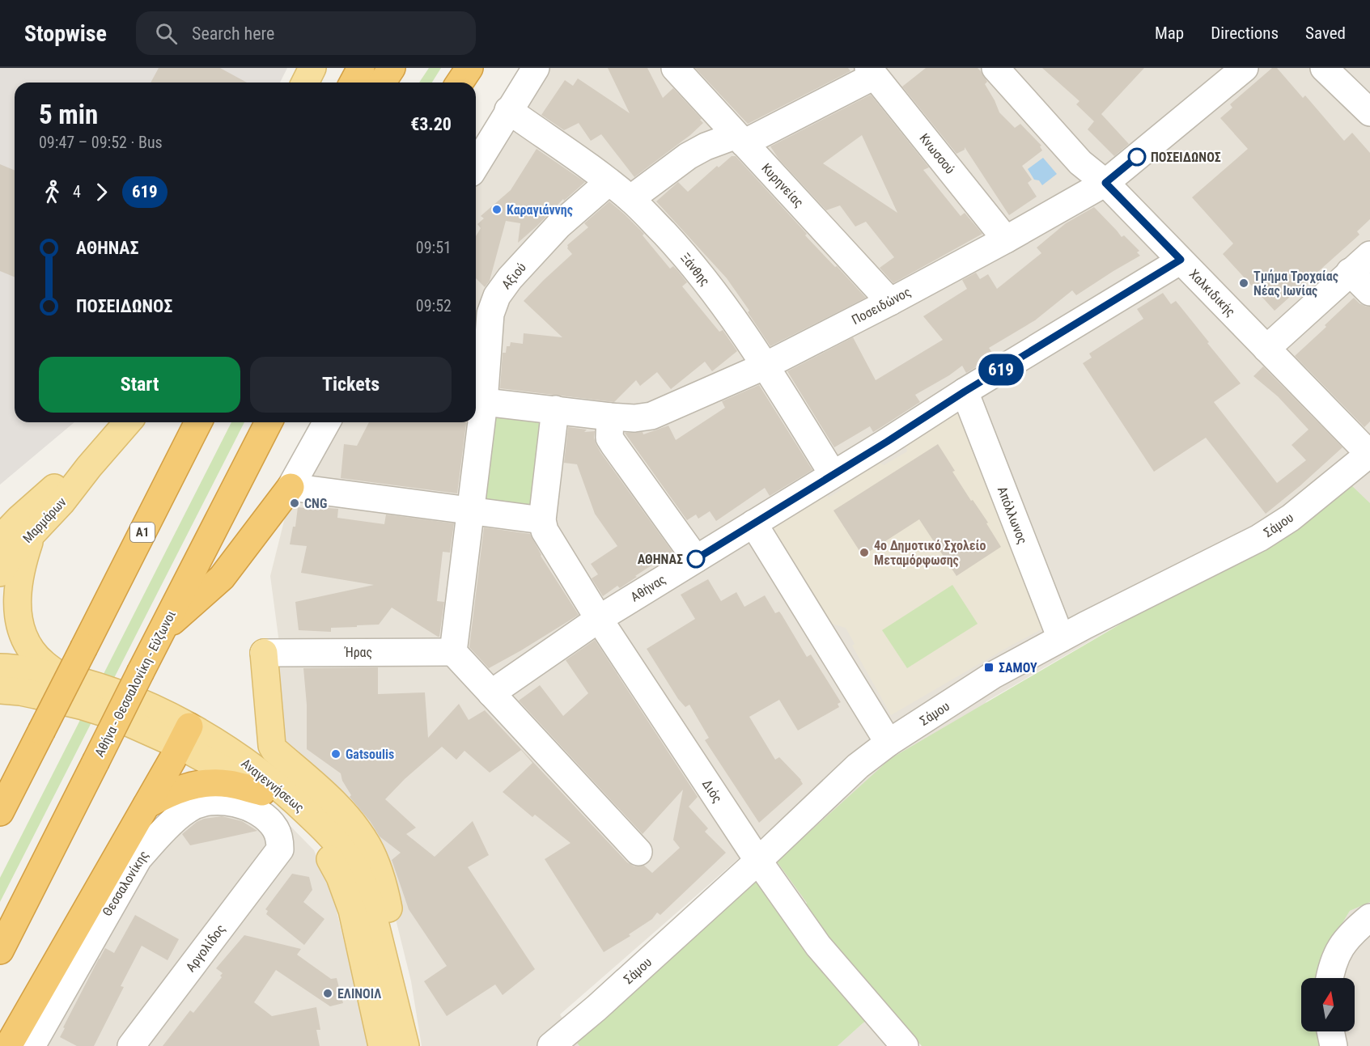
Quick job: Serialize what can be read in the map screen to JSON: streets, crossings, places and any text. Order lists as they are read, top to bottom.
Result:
{
  "streets": {
    "highway": ["Α1", "Αθήνα - Θεσσαλονίκη - Εύζωνοι"],
    "main road": ["Μαρμάρων", "Αναγεννήσεως"],
    "street": [
      "Κνωσσού",
      "Κυρηνείας",
      "Ξάνθης",
      "Αξιού",
      "Χαλκιδικής",
      "Ποσειδώνος",
      "Απόλλωνος",
      "Σάμου",
      "Αθήνας",
      "Ήρας",
      "Διός",
      "Θεσσαλονίκης",
      "Αργολίδος"
    ]
  },
  "crossings": [
    ["Κνωσσού", "Ποσειδώνος"],
    ["Κυρηνείας", "Ποσειδώνος"],
    ["Ξάνθης", "Αξιού"],
    ["Ξάνθης", "Ποσειδώνος"],
    ["Ξάνθης", "Αθήνας"],
    ["Αξιού", "Ποσειδώνος"],
    ["Αξιού", "Ήρας"],
    ["Χαλκιδικής", "Ποσειδώνος"],
    ["Χαλκιδικής", "Σάμου"],
    ["Χαλκιδικής", "Αθήνας"],
    ["Απόλλωνος", "Σάμου"],
    ["Απόλλωνος", "Αθήνας"],
    ["Σάμου", "Διός"],
    ["Αθήνας", "Διός"],
    ["Θεσσαλονίκης", "Αργολίδος"]
  ],
  "places": {
    "other": [
      "ΠΟΣΕΙΔΩΝΟΣ",
      "Καραγιάννης",
      "Τμήμα Τροχαίας Νέας Ιωνίας",
      "CNG",
      "4ο Δημοτικό Σχολείο Μεταμόρφωσης",
      "ΑΘΗΝΑΣ",
      "Gatsoulis",
      "ΕΛΙΝΟΙΛ"
    ],
    "transit": ["ΣΑΜΟΥ"]
  },
  "lines": ["bus line 619"],
  "north": "top",
  "page": {
    "header": "Stopwise",
    "search": "Search here",
    "nav": ["Map", "Directions", "Saved"],
    "on_map": "619",
    "heading": ["5 min", "09:47 – 09:52 · Bus", "€3.20"],
    "legs": ["4", "619"],
    "list": [
      {
        "name": "ΑΘΗΝΑΣ",
        "value": "09:51"
      },
      {
        "name": "ΠΟΣΕΙΔΩΝΟΣ",
        "value": "09:52"
      }
    ],
    "buttons": ["Start", "Tickets"]
  }
}
